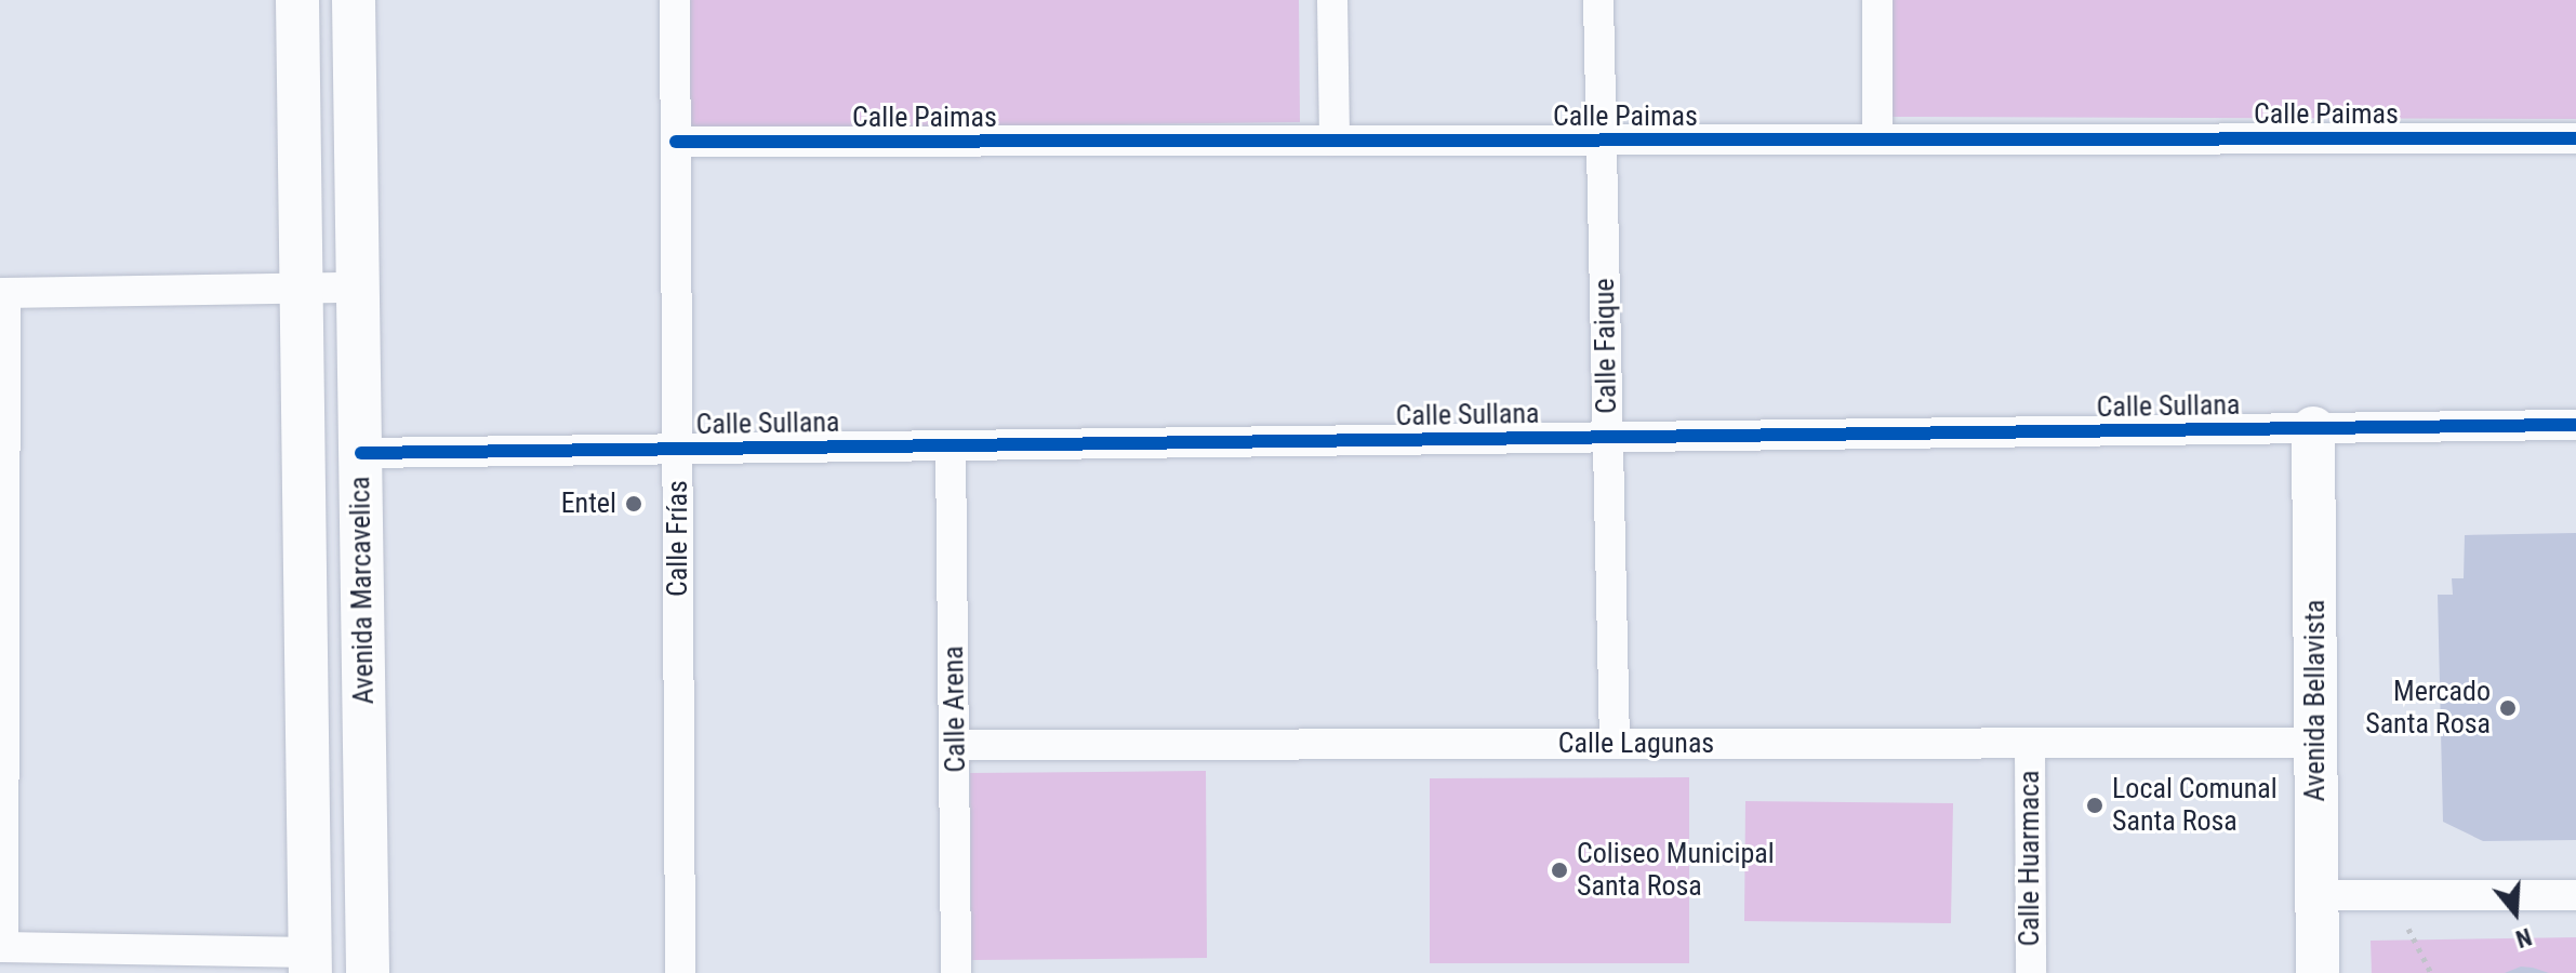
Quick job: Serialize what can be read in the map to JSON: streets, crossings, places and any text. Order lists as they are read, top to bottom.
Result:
{
  "streets": {
    "street": [
      "Calle Paimas",
      "Calle Faique",
      "Calle Sullana",
      "Calle Frías",
      "Avenida Marcavelica",
      "Avenida Bellavista",
      "Calle Arena",
      "Calle Lagunas",
      "Calle Huarmaca"
    ]
  },
  "crossings": [
    ["Calle Paimas", "Calle Faique"],
    ["Calle Paimas", "Calle Frías"],
    ["Calle Faique", "Calle Sullana"],
    ["Calle Faique", "Calle Lagunas"],
    ["Calle Sullana", "Calle Frías"],
    ["Calle Sullana", "Avenida Marcavelica"],
    ["Calle Sullana", "Avenida Bellavista"],
    ["Calle Sullana", "Calle Arena"],
    ["Avenida Bellavista", "Calle Lagunas"],
    ["Calle Arena", "Calle Lagunas"],
    ["Calle Lagunas", "Calle Huarmaca"]
  ],
  "places": [
    "Entel",
    "Mercado Santa Rosa",
    "Local Comunal Santa Rosa",
    "Coliseo Municipal Santa Rosa"
  ],
  "north": "bottom"
}
